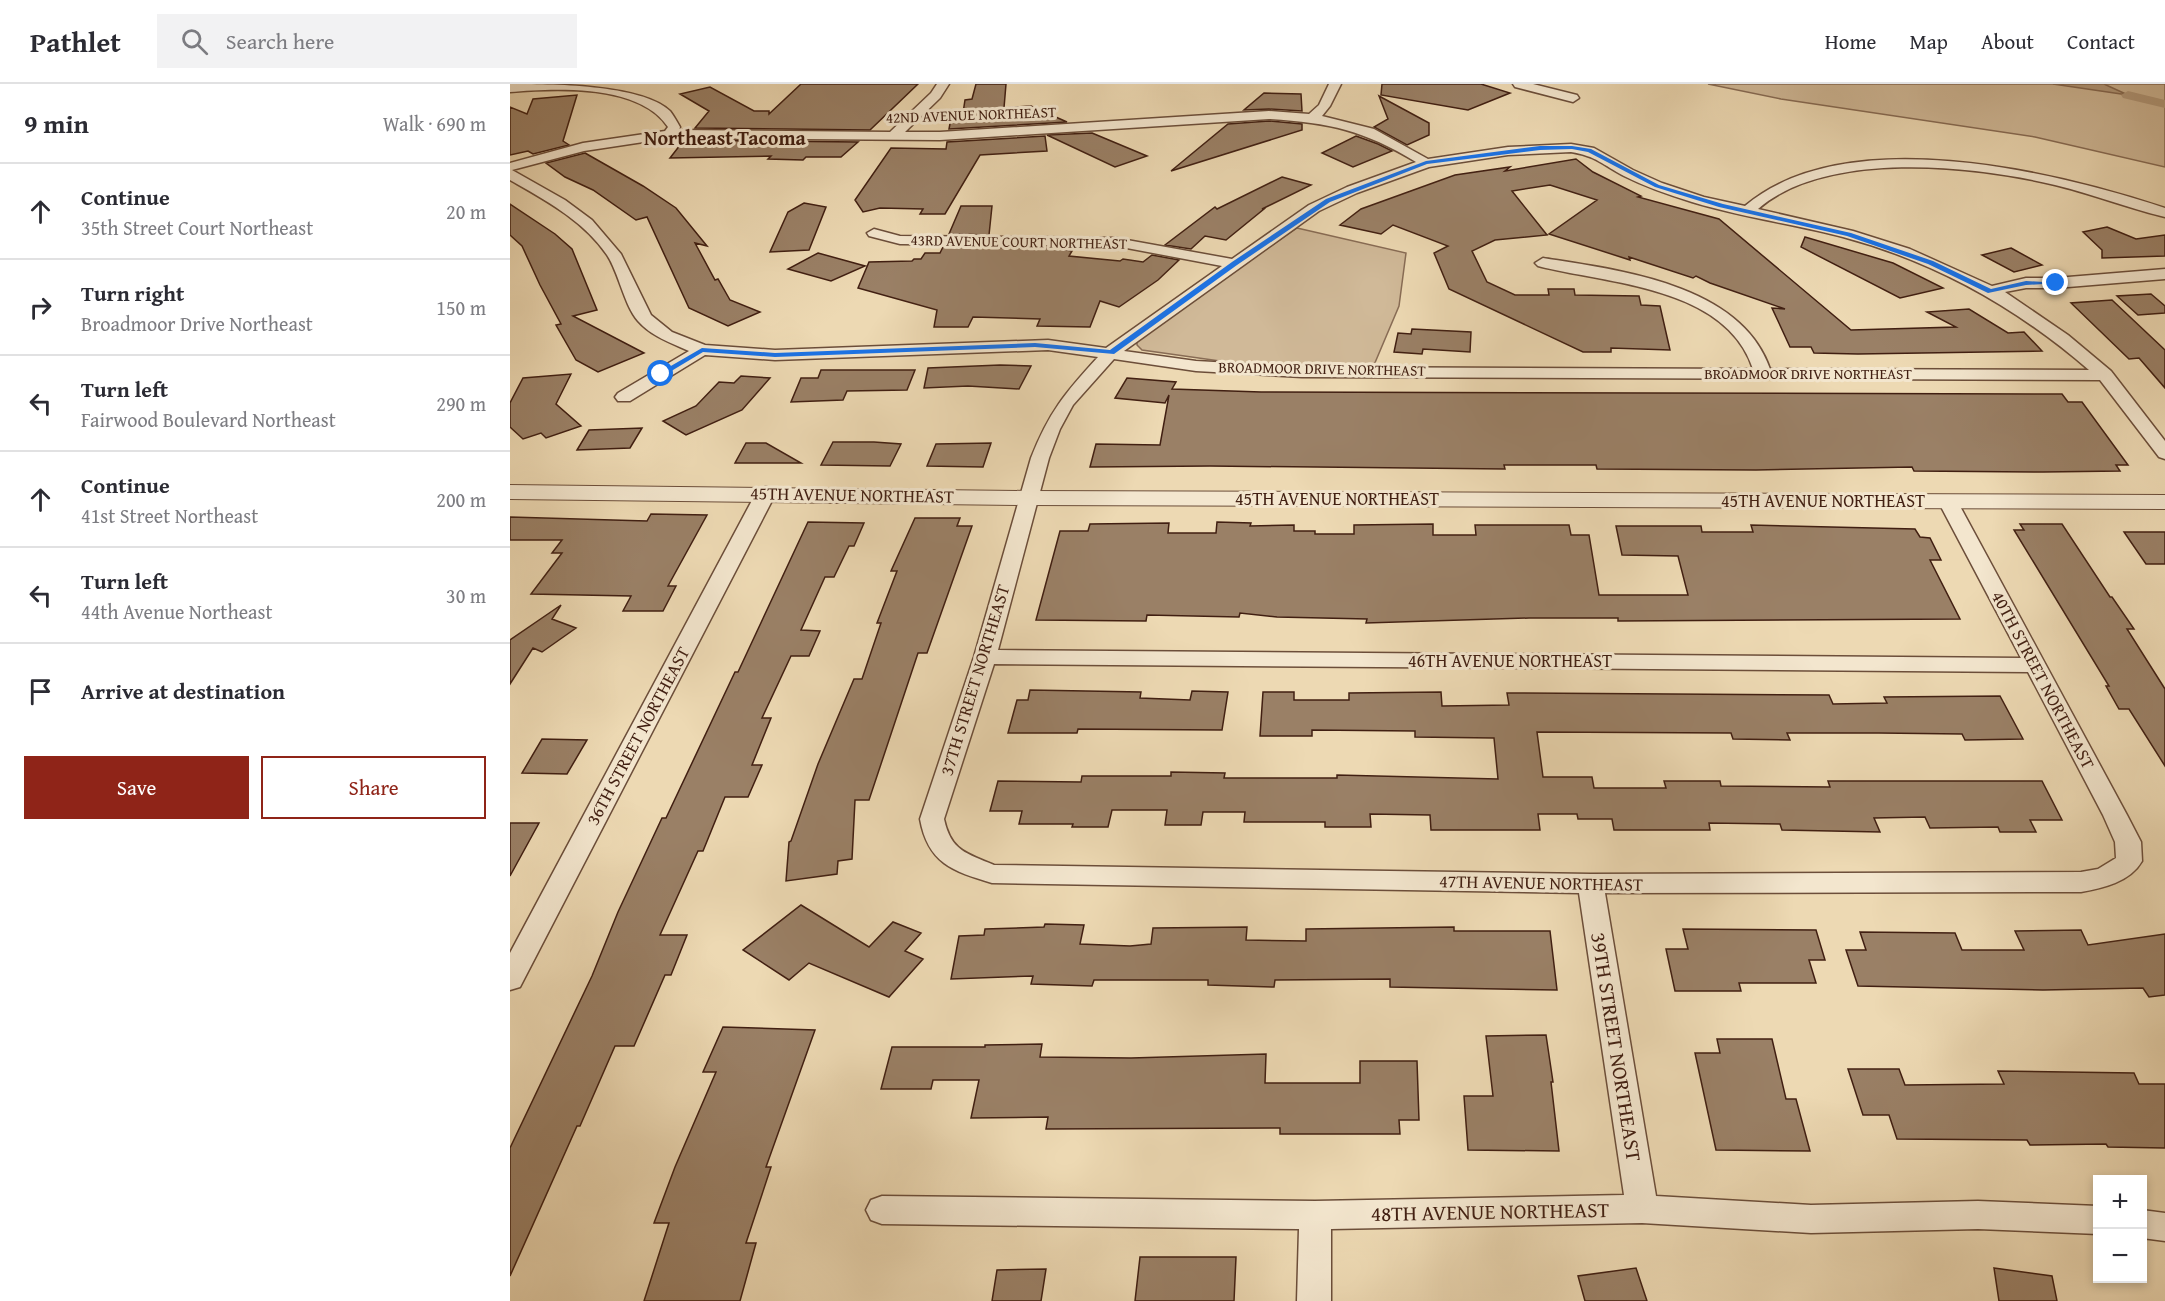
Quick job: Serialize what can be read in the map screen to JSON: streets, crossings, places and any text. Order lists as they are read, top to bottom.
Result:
{
  "streets": {
    "street": [
      "42ND AVENUE NORTHEAST",
      "43RD AVENUE COURT NORTHEAST",
      "BROADMOOR DRIVE NORTHEAST",
      "45TH AVENUE NORTHEAST",
      "46TH AVENUE NORTHEAST",
      "37TH STREET NORTHEAST",
      "40TH STREET NORTHEAST",
      "36TH STREET NORTHEAST",
      "47TH AVENUE NORTHEAST",
      "39TH STREET NORTHEAST",
      "48TH AVENUE NORTHEAST"
    ]
  },
  "crossings": [
    ["42ND AVENUE NORTHEAST", "37TH STREET NORTHEAST"],
    ["43RD AVENUE COURT NORTHEAST", "37TH STREET NORTHEAST"],
    ["BROADMOOR DRIVE NORTHEAST", "37TH STREET NORTHEAST"],
    ["45TH AVENUE NORTHEAST", "37TH STREET NORTHEAST"],
    ["45TH AVENUE NORTHEAST", "40TH STREET NORTHEAST"],
    ["45TH AVENUE NORTHEAST", "36TH STREET NORTHEAST"],
    ["46TH AVENUE NORTHEAST", "37TH STREET NORTHEAST"],
    ["46TH AVENUE NORTHEAST", "40TH STREET NORTHEAST"],
    ["37TH STREET NORTHEAST", "47TH AVENUE NORTHEAST"],
    ["40TH STREET NORTHEAST", "47TH AVENUE NORTHEAST"],
    ["47TH AVENUE NORTHEAST", "39TH STREET NORTHEAST"],
    ["39TH STREET NORTHEAST", "48TH AVENUE NORTHEAST"]
  ],
  "districts": ["Northeast Tacoma"],
  "page": {
    "header": "Pathlet",
    "search": "Search here",
    "nav": [
      "Home",
      "Map",
      "About",
      "Contact"
    ],
    "heading": ["9 min", "Walk · 690 m"],
    "list": [
      ["Continue", "35th Street Court Northeast", "20 m"],
      ["Turn right", "Broadmoor Drive Northeast", "150 m"],
      ["Turn left", "Fairwood Boulevard Northeast", "290 m"],
      ["Continue", "41st Street Northeast", "200 m"],
      ["Turn left", "44th Avenue Northeast", "30 m"],
      "Arrive at destination"
    ],
    "buttons": ["Save", "Share"],
    "map_buttons": ["+", "−"]
  }
}
